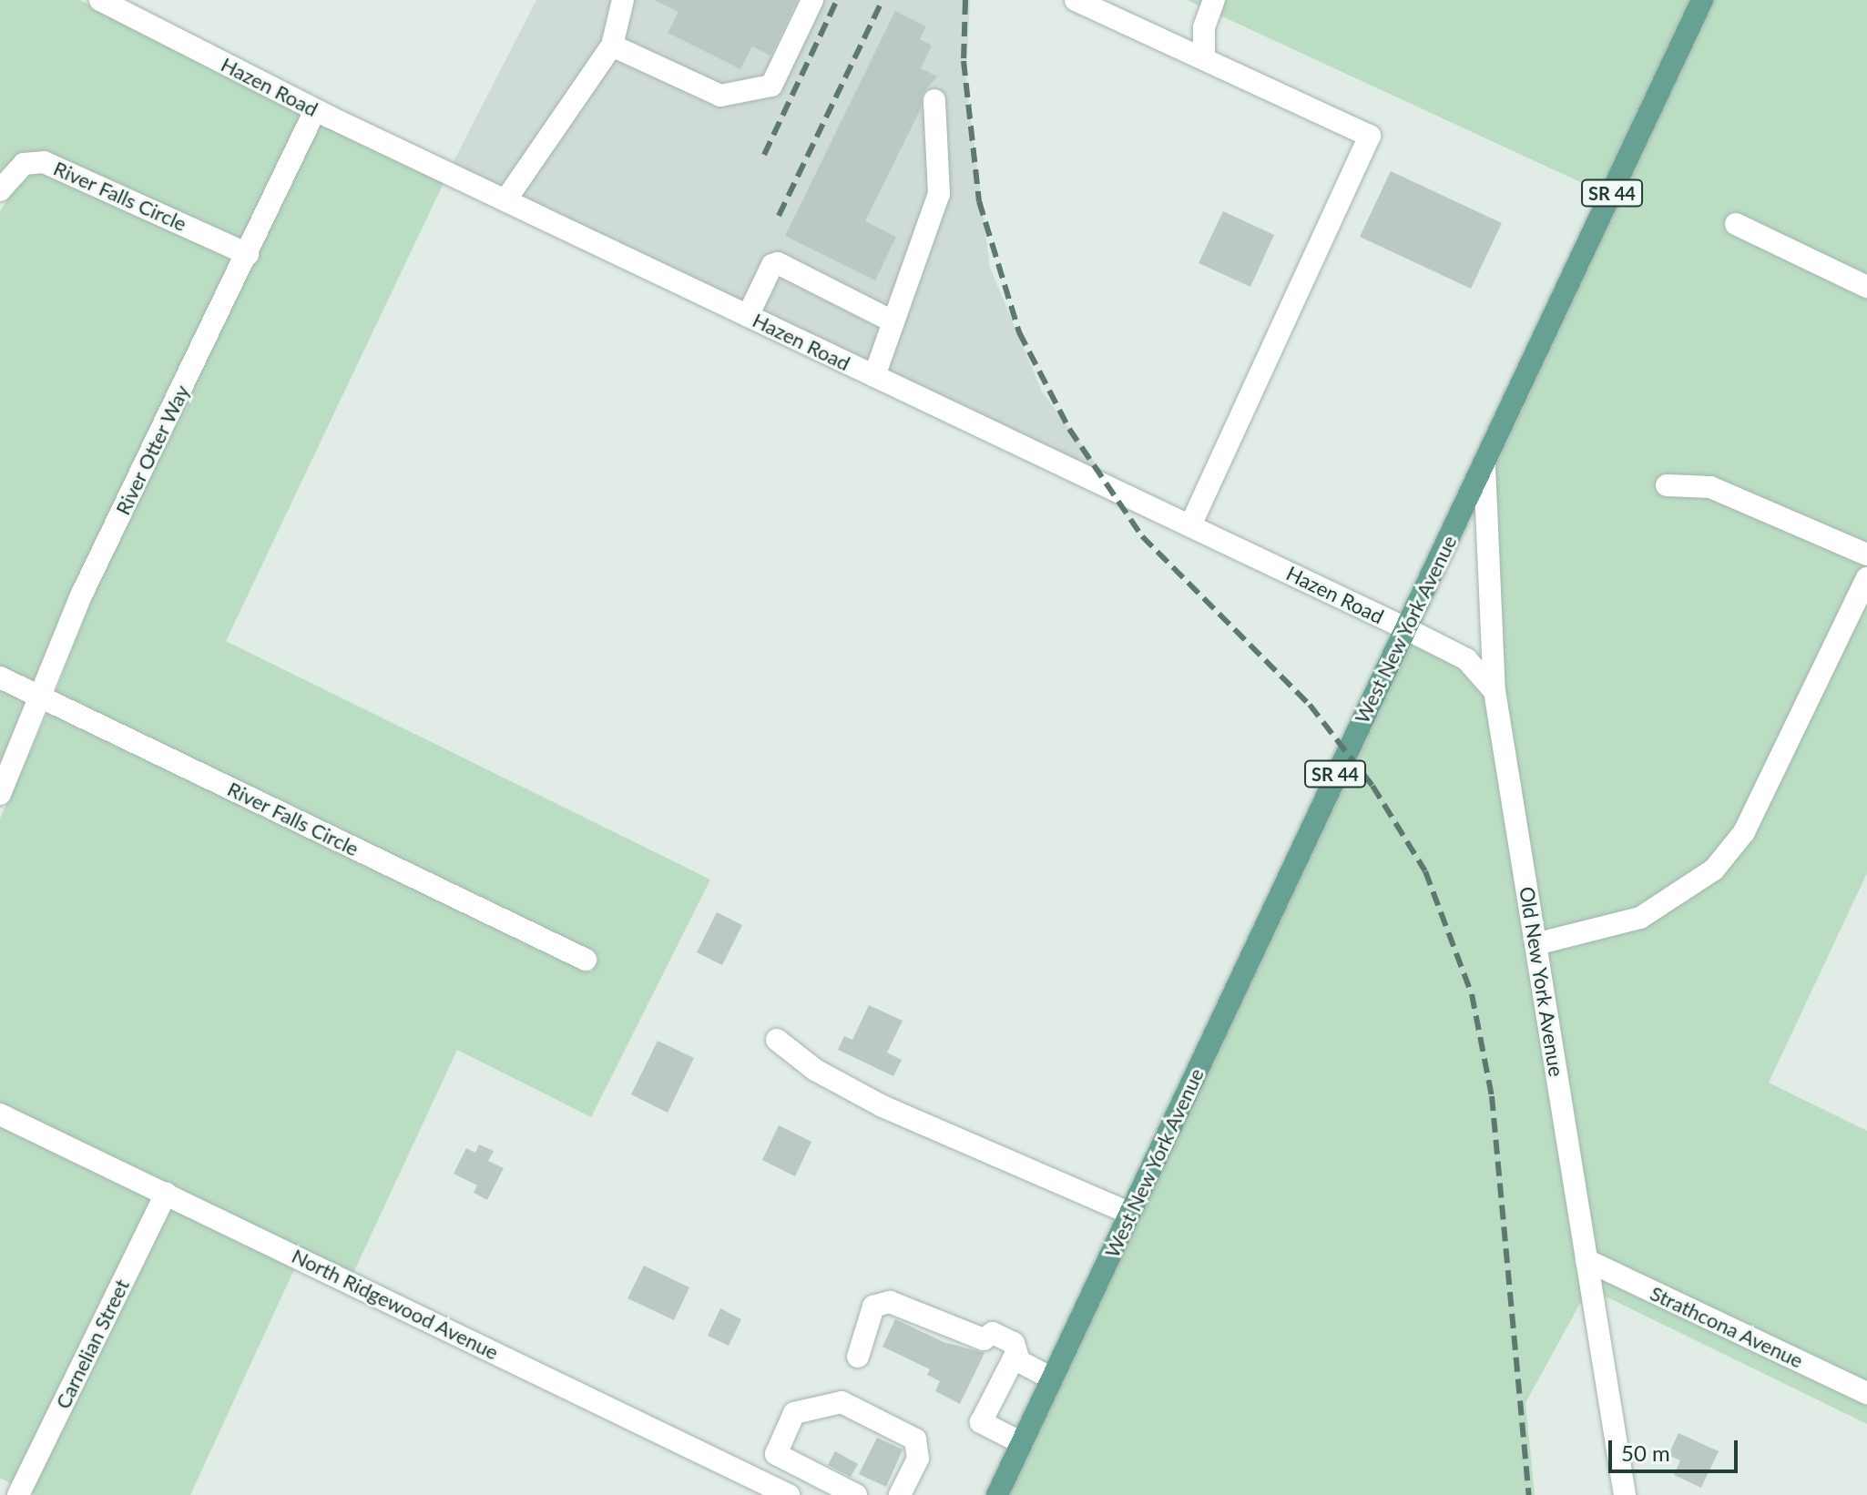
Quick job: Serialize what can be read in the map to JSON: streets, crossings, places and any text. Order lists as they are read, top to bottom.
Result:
{
  "streets": {
    "main road": ["SR 44", "West New York Avenue"],
    "street": [
      "Hazen Road",
      "River Falls Circle",
      "River Otter Way",
      "Old New York Avenue",
      "North Ridgewood Avenue",
      "Strathcona Avenue",
      "Carnelian Street"
    ]
  },
  "crossings": [
    ["Hazen Road", "River Otter Way"],
    ["Hazen Road", "West New York Avenue"],
    ["Hazen Road", "Old New York Avenue"],
    ["River Falls Circle", "River Otter Way"],
    ["West New York Avenue", "Old New York Avenue"],
    ["Old New York Avenue", "Strathcona Avenue"],
    ["North Ridgewood Avenue", "Carnelian Street"]
  ],
  "scale_bar": "50 m"
}
